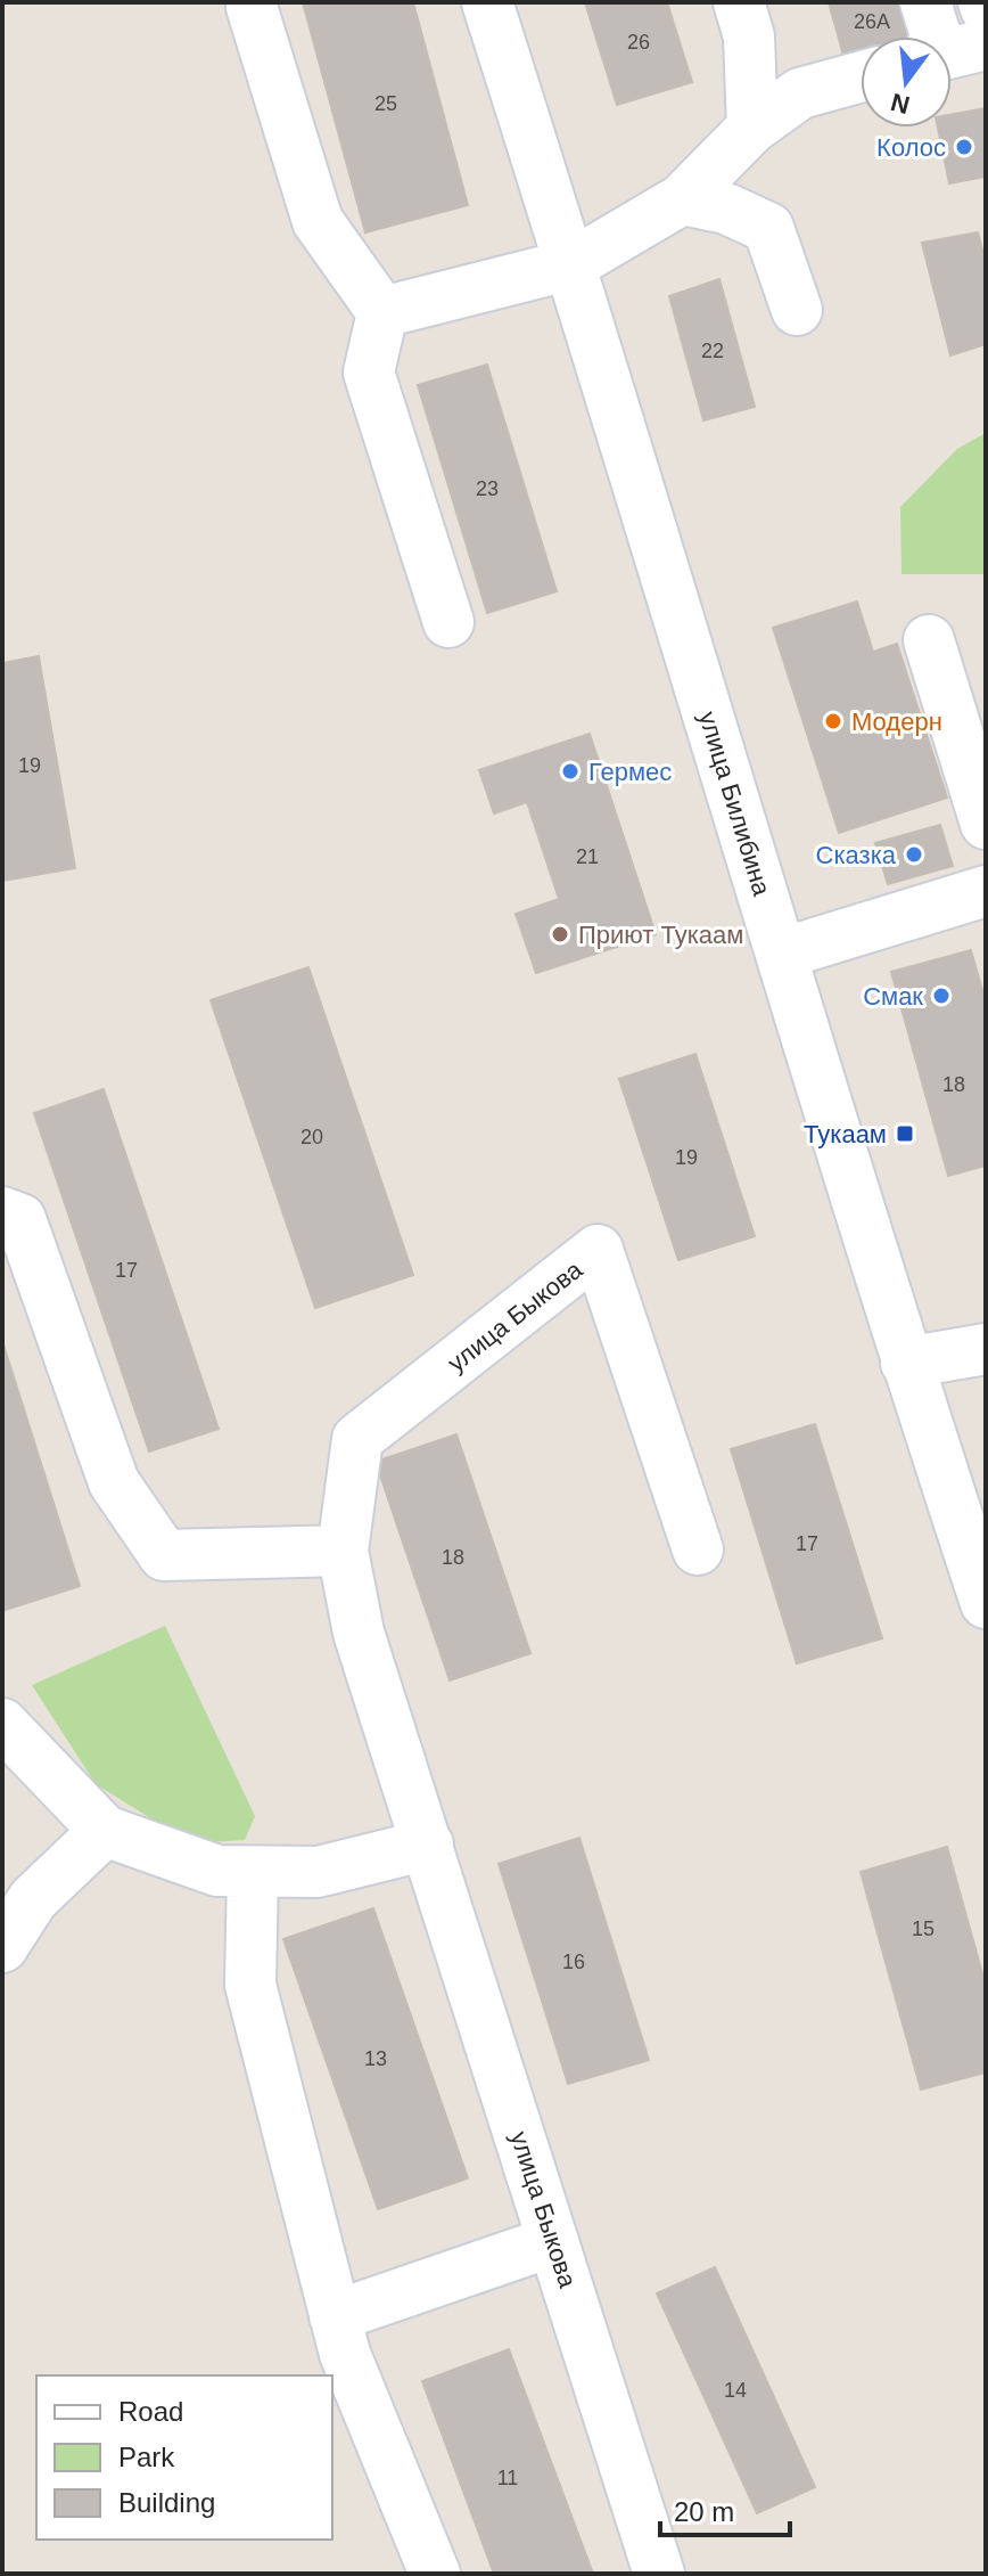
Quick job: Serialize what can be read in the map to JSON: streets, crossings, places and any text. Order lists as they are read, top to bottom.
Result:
{
  "streets": {
    "street": ["улица Билибина", "улица Быкова"]
  },
  "places": {
    "other": [
      "Колос",
      "Модерн",
      "Гермес",
      "Сказка",
      "Приют Тукаам",
      "Смак"
    ],
    "transit": ["Тукаам"]
  },
  "house_numbers": [
    "26А",
    "26",
    "25",
    "22",
    "23",
    "19",
    "21",
    "18",
    "20",
    "19",
    "17",
    "17",
    "18",
    "15",
    "16",
    "13",
    "14",
    "11"
  ],
  "legend": ["Road", "Park", "Building"],
  "scale_bar": "20 m",
  "north": "bottom"
}
